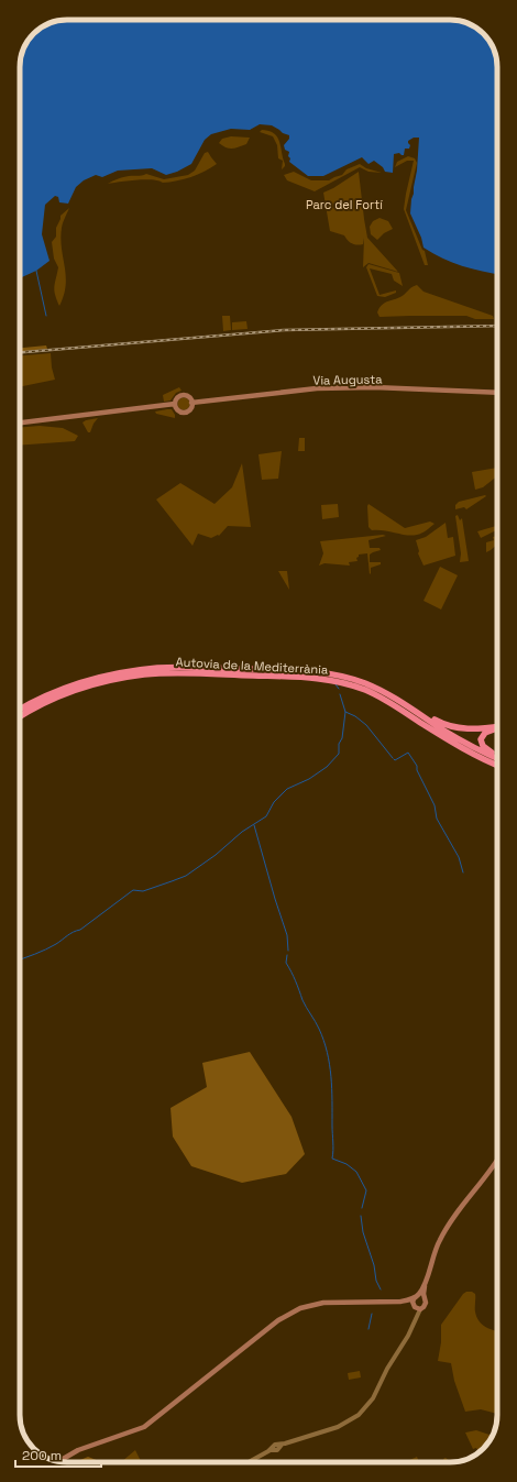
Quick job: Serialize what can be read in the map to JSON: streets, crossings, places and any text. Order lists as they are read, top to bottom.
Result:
{
  "streets": {
    "highway": ["Autovia de la Mediterrània"],
    "main road": ["Via Augusta"]
  },
  "parks": ["Parc del Fortí"],
  "scale_bar": "200 m"
}
